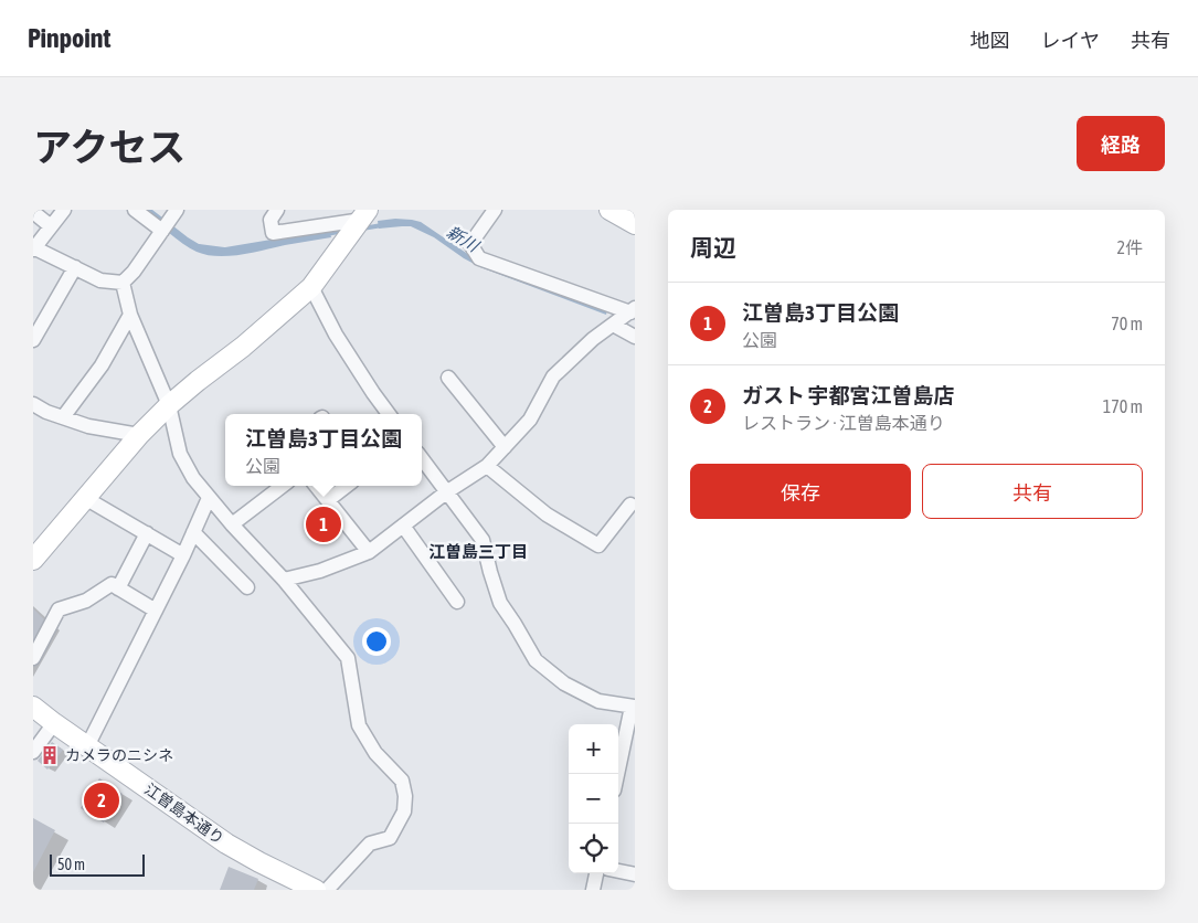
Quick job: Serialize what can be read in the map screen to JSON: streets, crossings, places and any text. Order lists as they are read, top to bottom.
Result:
{
  "streets": {
    "street": ["江曽島本通り"]
  },
  "districts": ["江曽島三丁目"],
  "water": ["新川"],
  "places": {
    "building": ["カメラのニシネ"]
  },
  "scale_bar": "50 m",
  "page": {
    "header": "Pinpoint",
    "nav": ["地図", "レイヤ", "共有"],
    "title": "アクセス",
    "buttons": [
      "経路",
      ["保存", "共有"]
    ],
    "heading": ["周辺", "2件"],
    "list": [
      {
        "mark": "1",
        "name": "江曽島3丁目公園",
        "note": "公園",
        "value": "70 m"
      },
      {
        "mark": "2",
        "name": "ガスト 宇都宮江曽島店",
        "note": "レストラン · 江曽島本通り",
        "value": "170 m"
      }
    ],
    "popup": ["江曽島3丁目公園", "公園"],
    "pins": ["1", "2"],
    "map_buttons": ["+", "−"],
    "scale": "50 m"
  }
}
